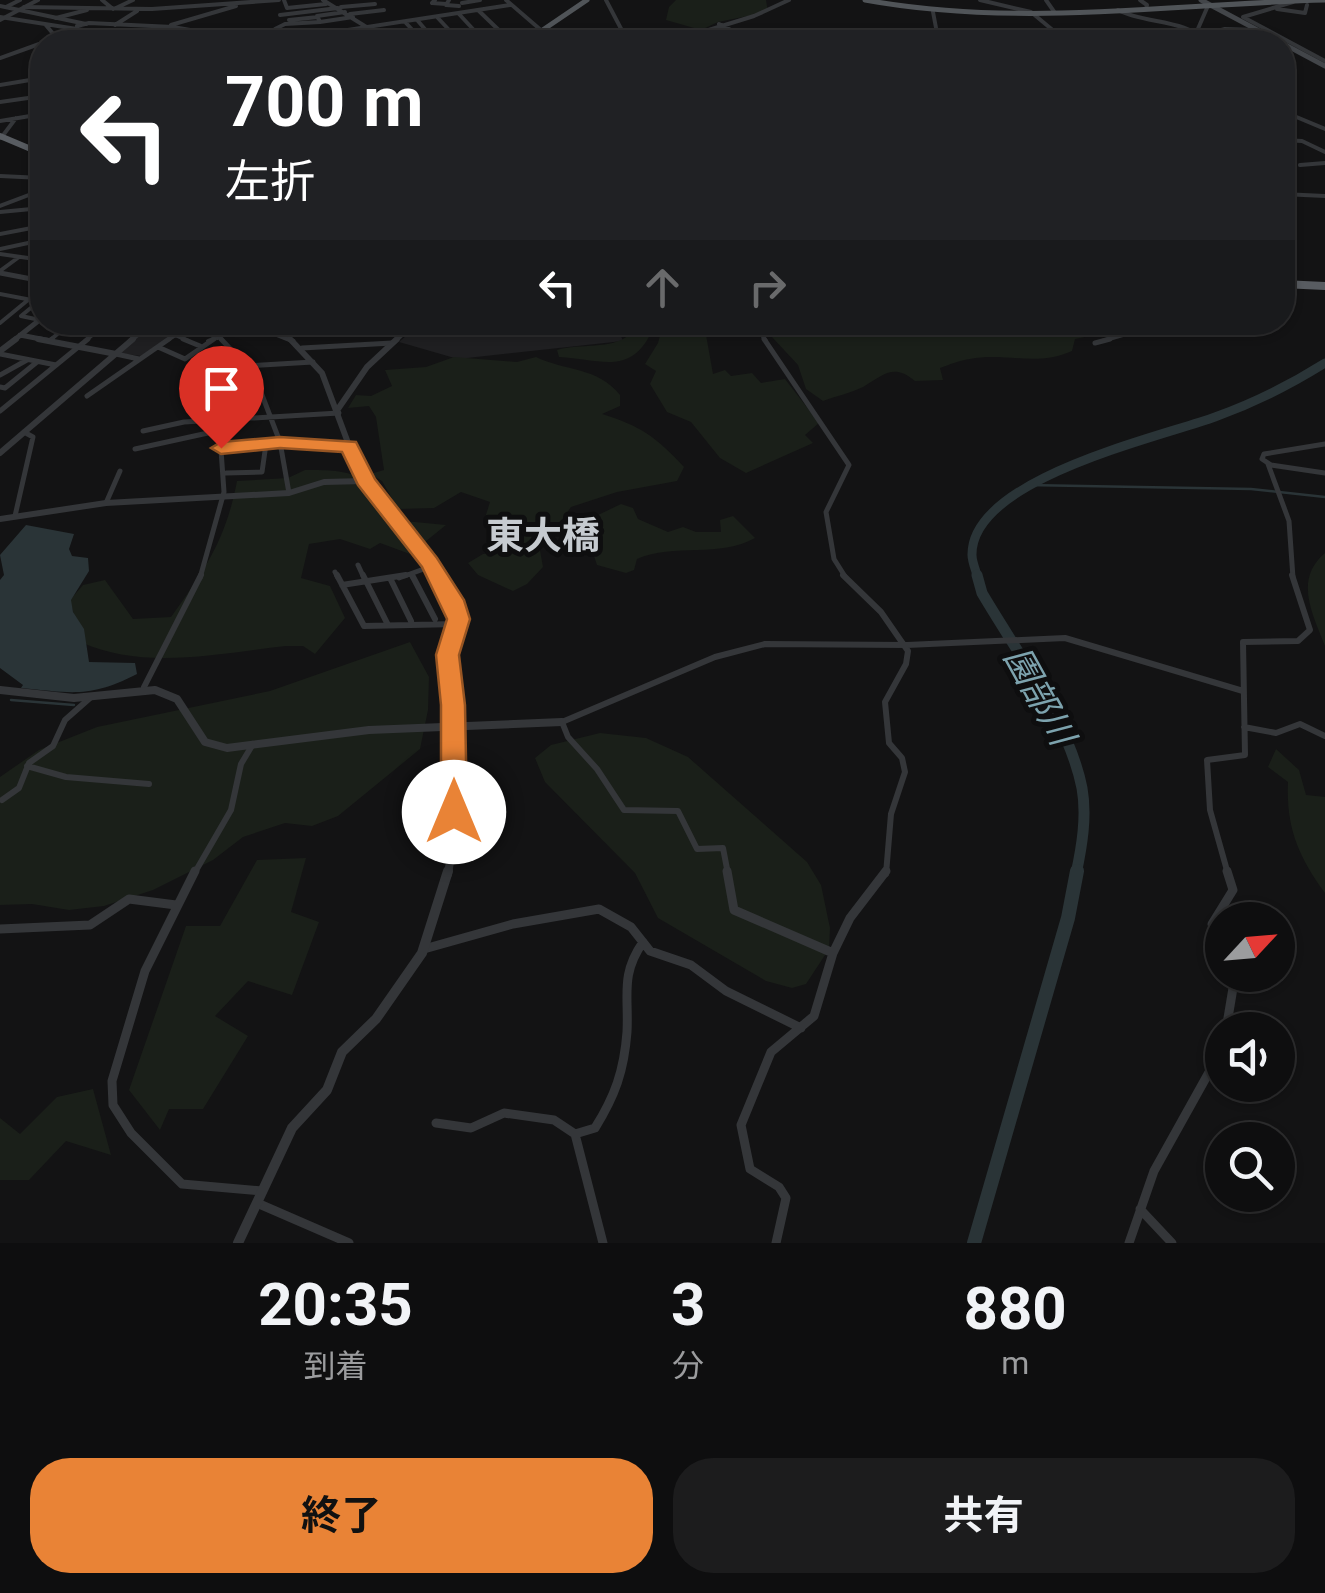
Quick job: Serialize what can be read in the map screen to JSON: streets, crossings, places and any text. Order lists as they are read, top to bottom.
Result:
{
  "districts": ["東大橋"],
  "water": ["園部川"],
  "north": "top right",
  "page": {
    "turn": ["700 m", "左折"],
    "eta": [
      "20:35",
      "到着",
      "3",
      "分",
      "880",
      "m"
    ],
    "buttons": ["終了", "共有"]
  }
}
